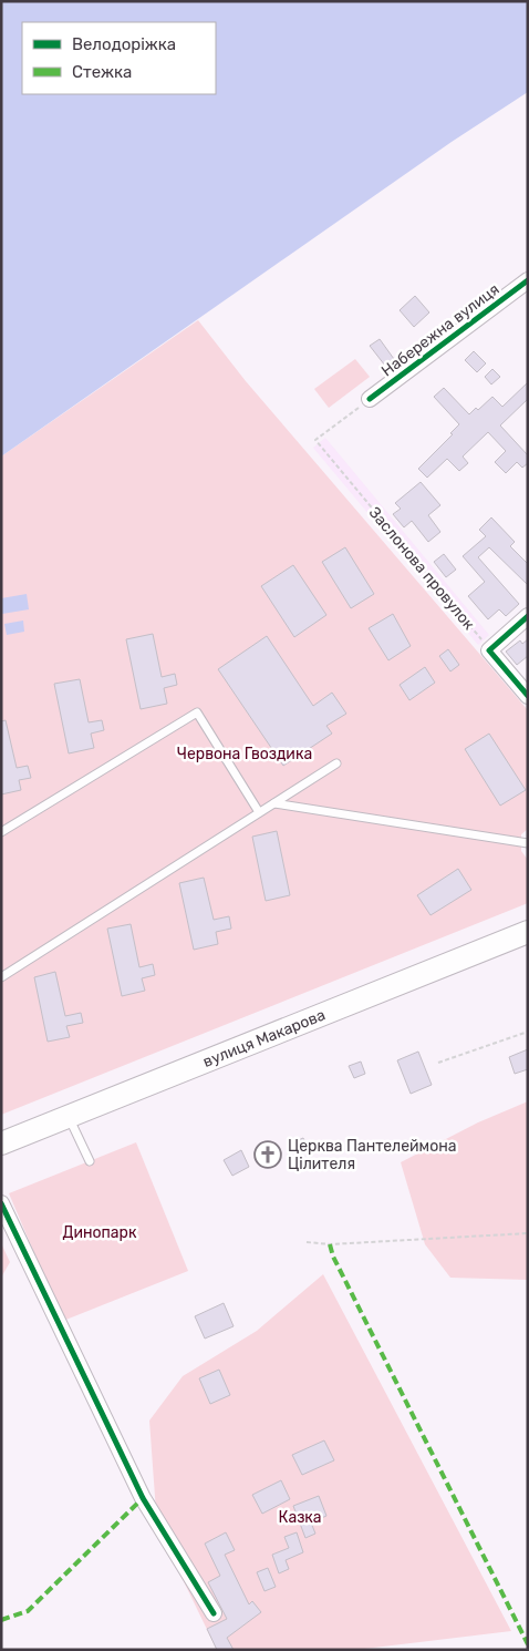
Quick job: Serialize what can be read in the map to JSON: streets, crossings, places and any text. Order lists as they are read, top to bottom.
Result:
{
  "streets": {
    "main road": ["вулиця Макарова"],
    "street": ["Набережна вулиця"],
    "path": ["Заслонова провулок"]
  },
  "crossings": [
    ["Набережна вулиця", "Заслонова провулок"]
  ],
  "parks": ["Червона Гвоздика", "Динопарк", "Казка"],
  "places": {
    "church": ["Церква Пантелеймона Цілителя"]
  },
  "legend": ["Велодоріжка", "Стежка"]
}
